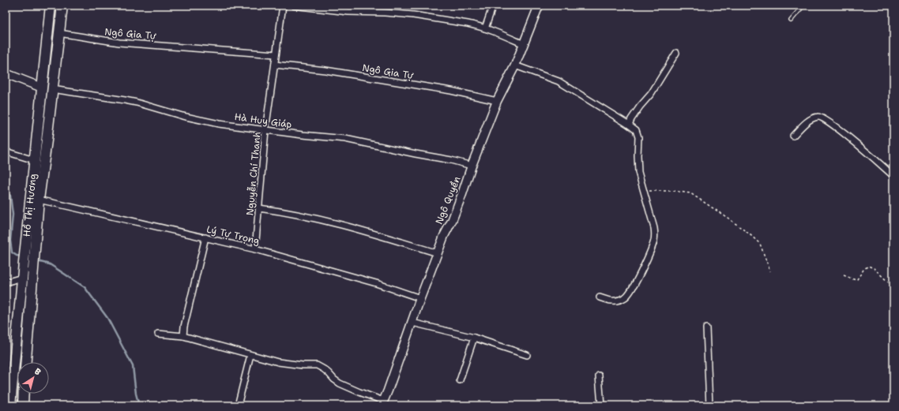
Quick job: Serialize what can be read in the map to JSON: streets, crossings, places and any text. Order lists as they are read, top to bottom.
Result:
{
  "streets": {
    "main road": ["Hồ Thị Hương"],
    "street": [
      "Ngô Gia Tự",
      "Hà Huy Giáp",
      "Nguyễn Chí Thanh",
      "Ngô Quyền",
      "Lý Tự Trọng"
    ]
  },
  "crossings": [
    ["Ngô Gia Tự", "Nguyễn Chí Thanh"],
    ["Ngô Gia Tự", "Ngô Quyền"],
    ["Ngô Gia Tự", "Hồ Thị Hương"],
    ["Hà Huy Giáp", "Nguyễn Chí Thanh"],
    ["Hà Huy Giáp", "Ngô Quyền"],
    ["Hà Huy Giáp", "Hồ Thị Hương"],
    ["Nguyễn Chí Thanh", "Lý Tự Trọng"],
    ["Ngô Quyền", "Lý Tự Trọng"],
    ["Hồ Thị Hương", "Lý Tự Trọng"]
  ],
  "north": "top right"
}
